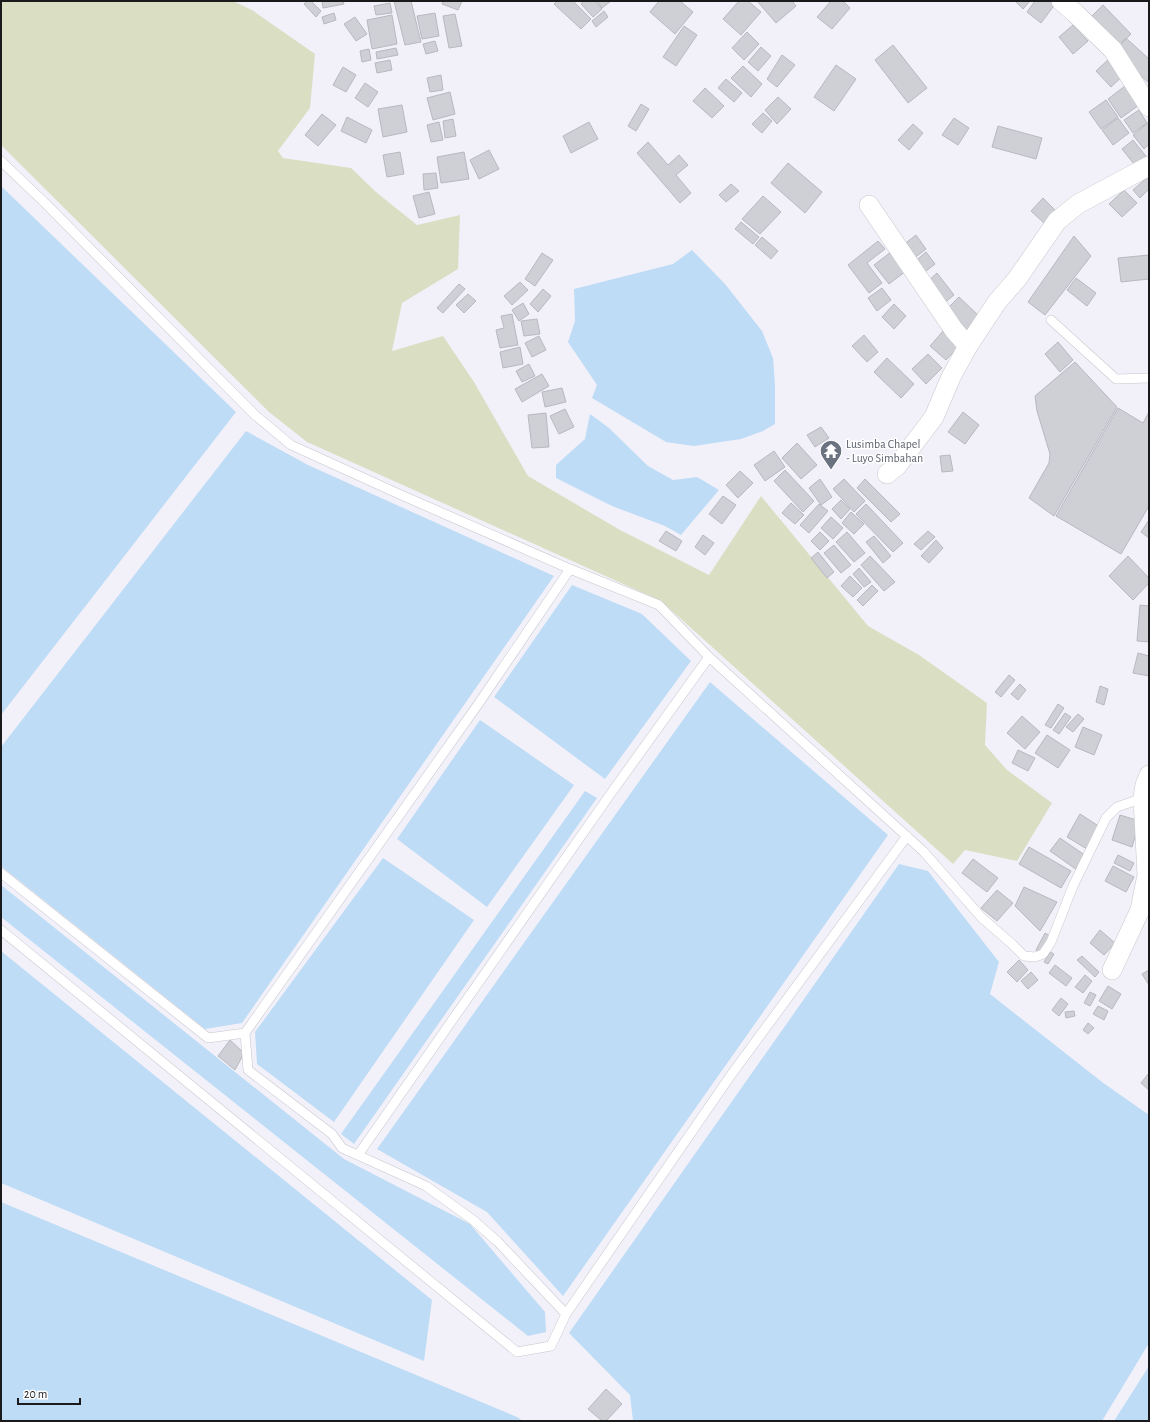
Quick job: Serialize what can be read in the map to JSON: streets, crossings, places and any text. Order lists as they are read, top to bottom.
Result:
{
  "places": {
    "temple": ["Lusimba Chapel - Luyo Simbahan"]
  },
  "scale_bar": "20 m"
}
